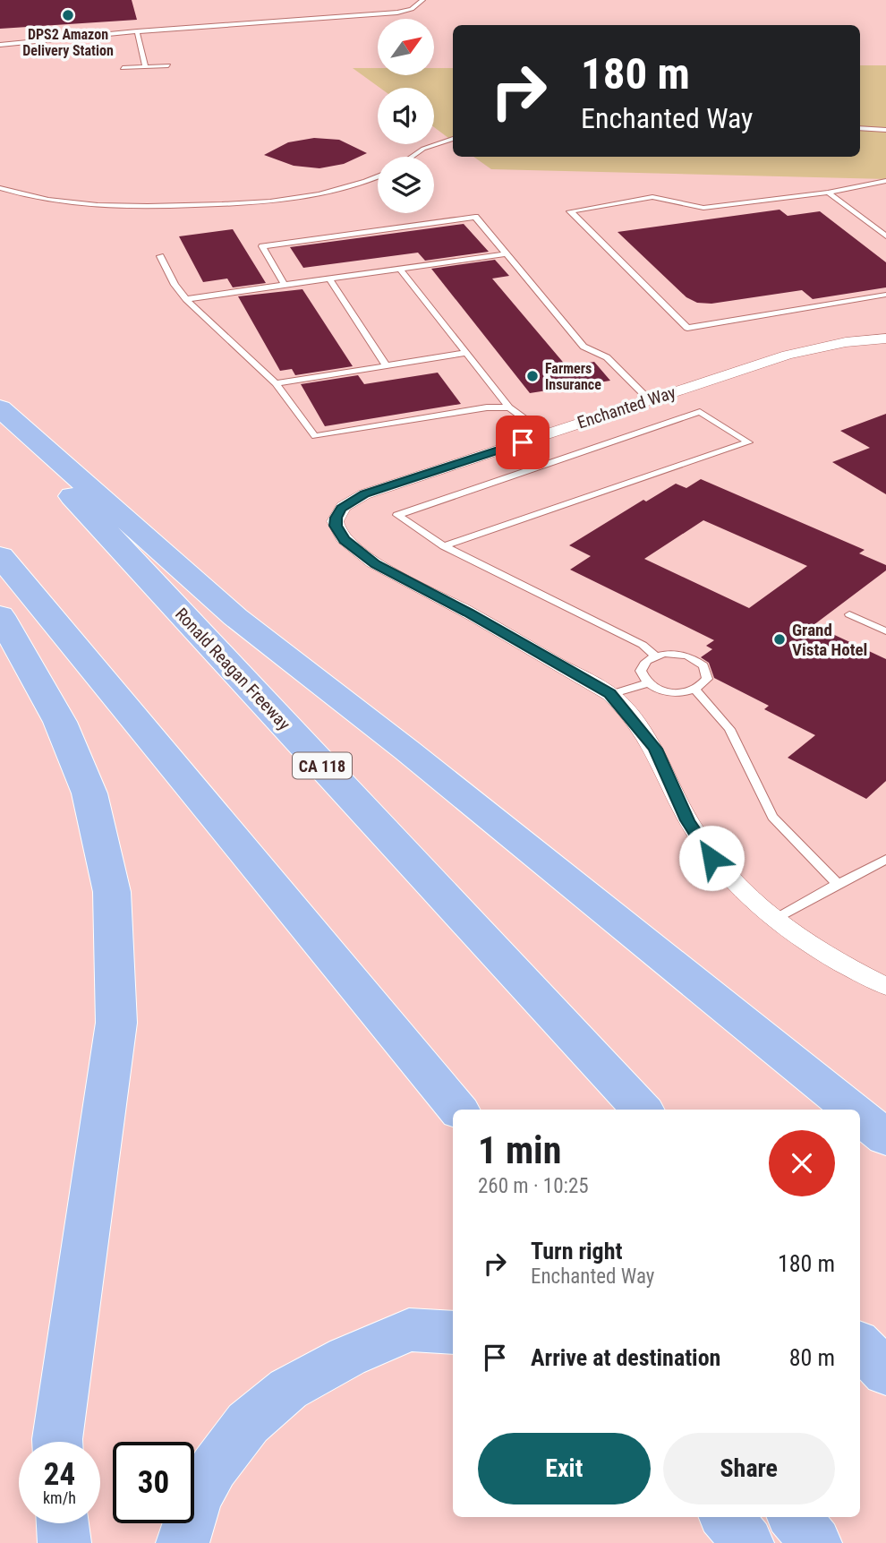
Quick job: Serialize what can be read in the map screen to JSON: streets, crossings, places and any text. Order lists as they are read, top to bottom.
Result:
{
  "streets": {
    "highway": ["Ronald Reagan Freeway", "CA 118"],
    "street": ["Enchanted Way"]
  },
  "places": ["DPS2 Amazon Delivery Station", "Farmers Insurance", "Grand Vista Hotel"],
  "north": "top right",
  "page": {
    "turn": ["180 m", "Enchanted Way"],
    "heading": ["1 min", "260 m · 10:25"],
    "list": [
      {
        "name": "Turn right",
        "note": "Enchanted Way",
        "value": "180 m"
      },
      {
        "name": "Arrive at destination",
        "value": "80 m"
      }
    ],
    "buttons": ["Exit", "Share"],
    "speed": "24 km/h",
    "limit": "30"
  }
}
